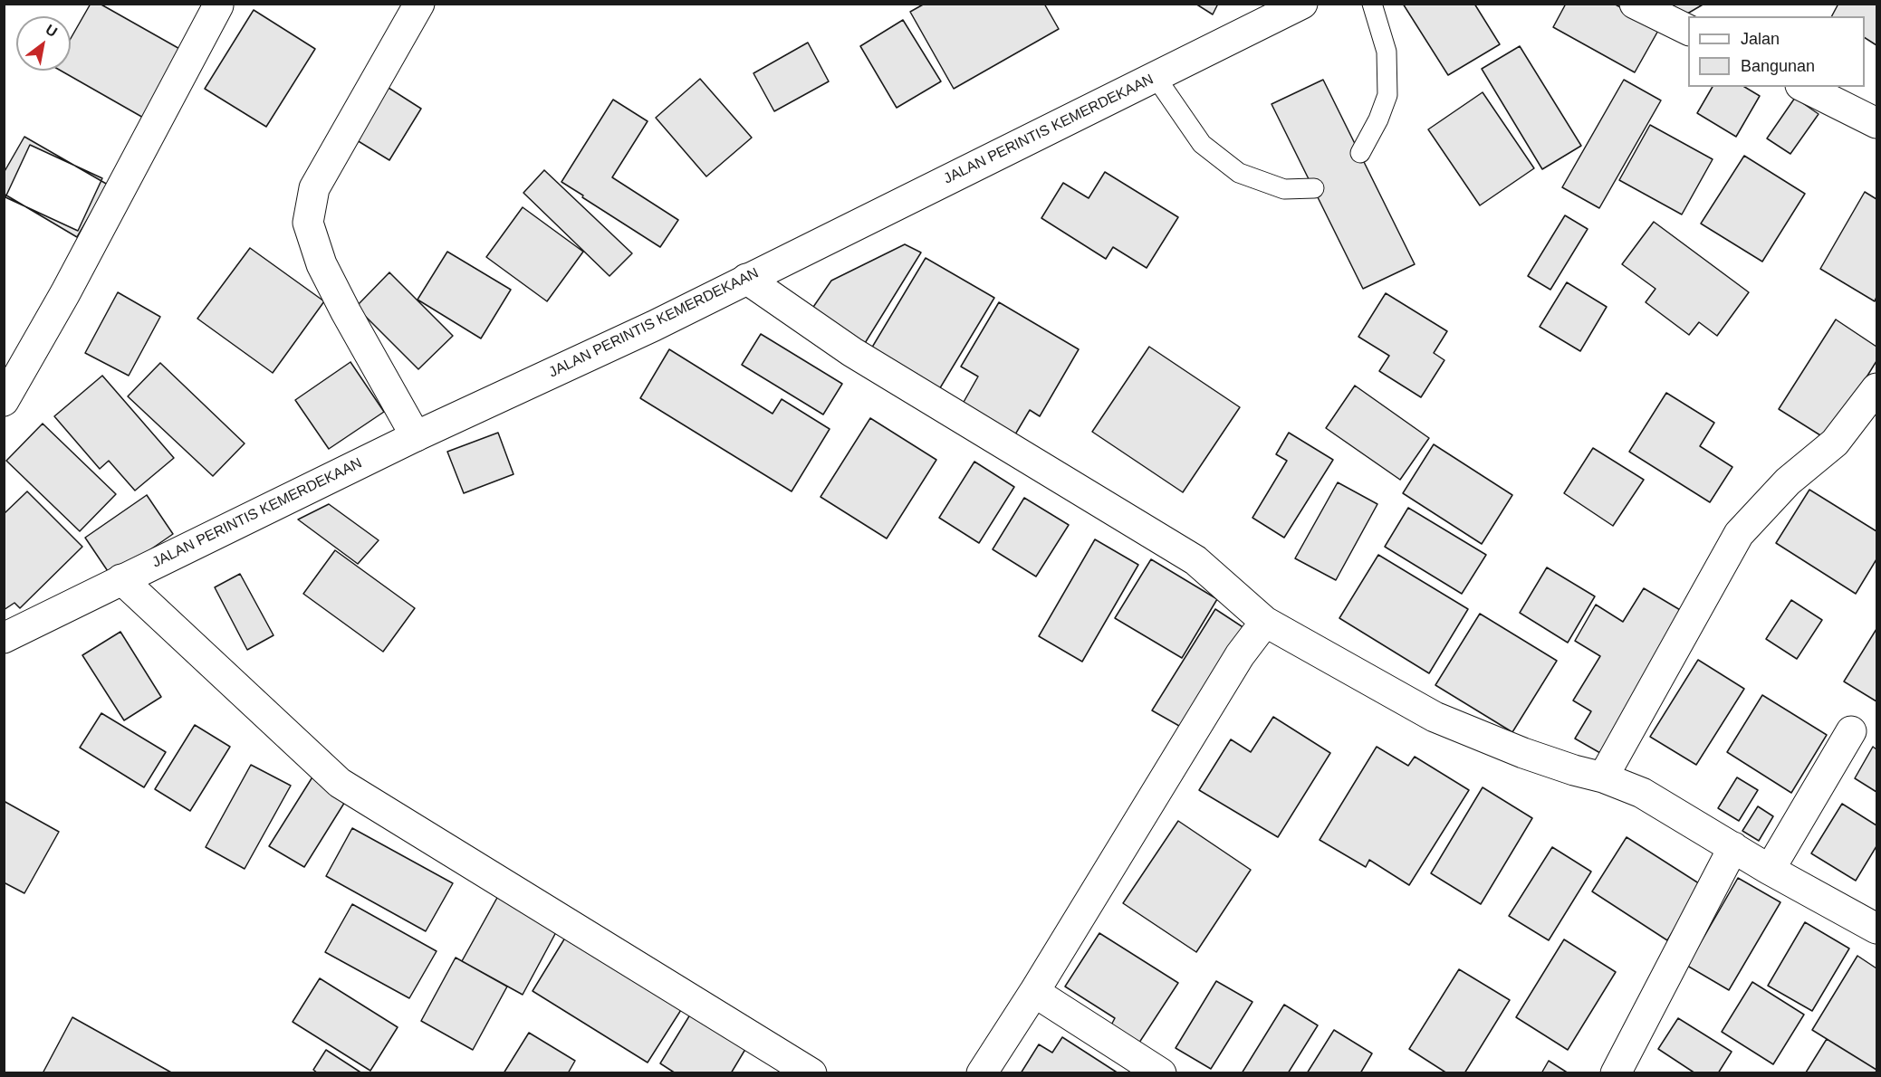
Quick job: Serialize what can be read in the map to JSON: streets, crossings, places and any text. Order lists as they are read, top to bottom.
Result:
{
  "streets": {
    "street": ["JALAN PERINTIS KEMERDEKAAN"]
  },
  "legend": ["Jalan", "Bangunan"],
  "north": "top right"
}
